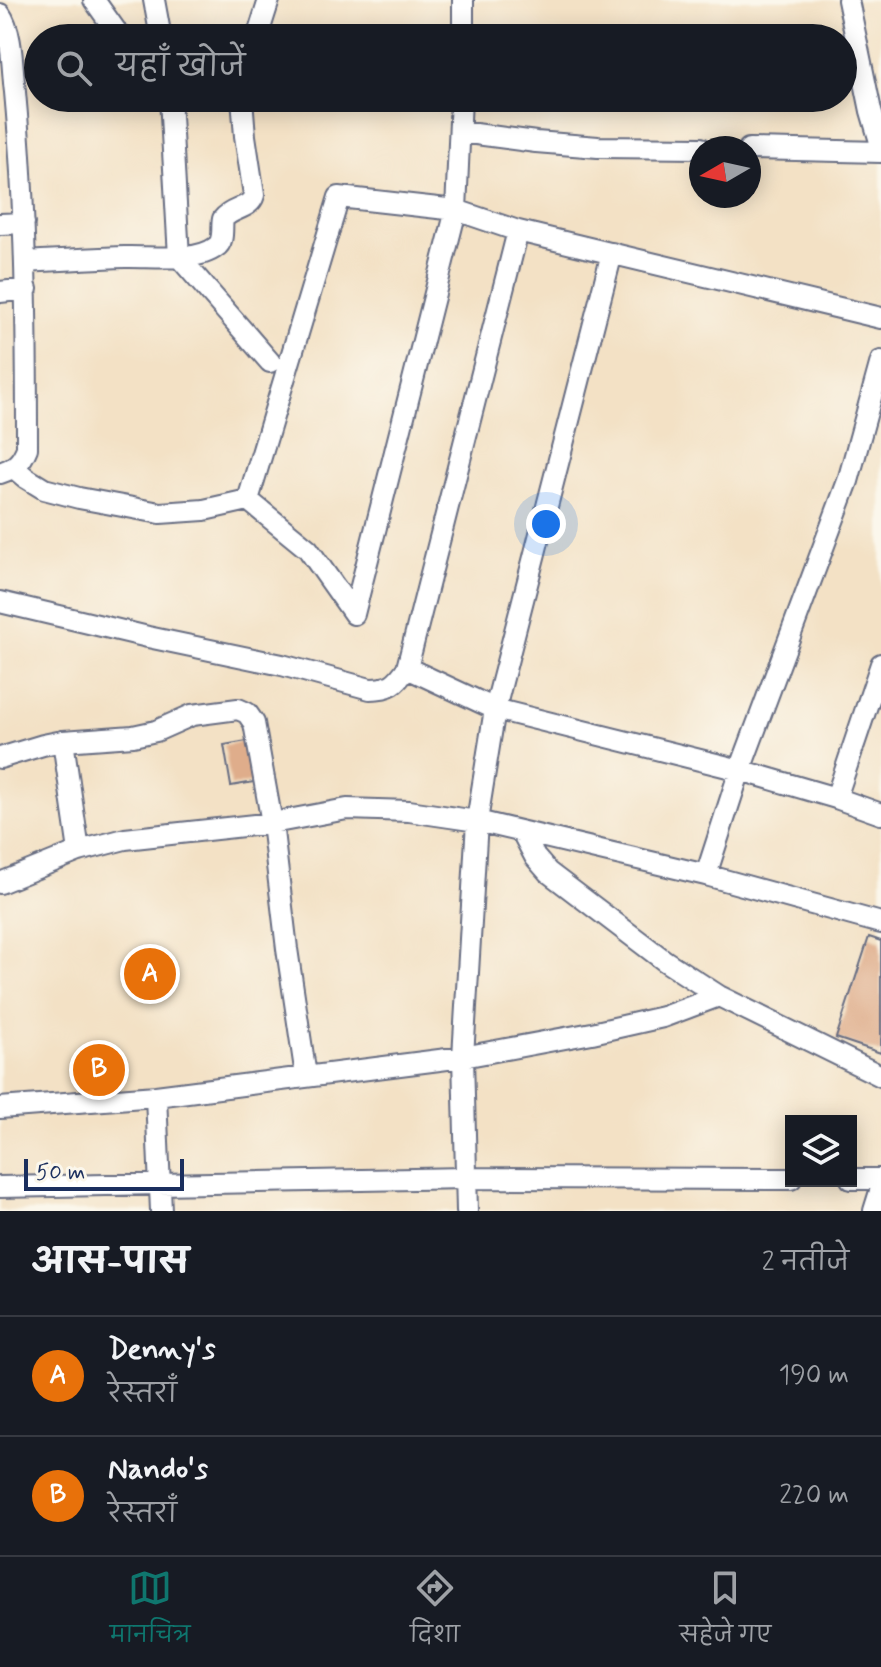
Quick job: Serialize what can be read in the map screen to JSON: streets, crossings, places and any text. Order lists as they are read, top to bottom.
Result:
{
  "scale_bar": "50 m",
  "north": "left",
  "page": {
    "search": "यहाँ खोजें",
    "pins": ["A", "B"],
    "scale": "50 m",
    "heading": ["आस-पास", "2 नतीजे"],
    "list": [
      {
        "mark": "A",
        "name": "Denny's",
        "note": "रेस्तराँ",
        "value": "190 m"
      },
      {
        "mark": "B",
        "name": "Nando's",
        "note": "रेस्तराँ",
        "value": "220 m"
      }
    ],
    "nav": ["मानचित्र", "दिशा", "सहेजे गए"]
  }
}
